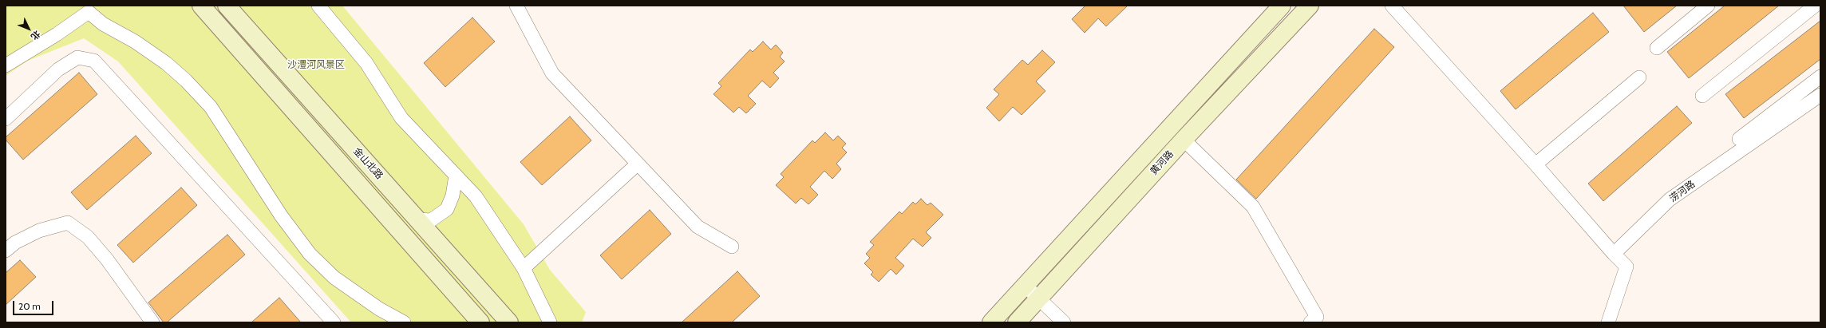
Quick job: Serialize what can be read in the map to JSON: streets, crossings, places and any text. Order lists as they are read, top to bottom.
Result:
{
  "streets": {
    "main road": ["黄河路", "金山北路"],
    "street": ["涝河路"]
  },
  "parks": ["沙澧河风景区"],
  "scale_bar": "20 m",
  "north": "bottom right"
}
